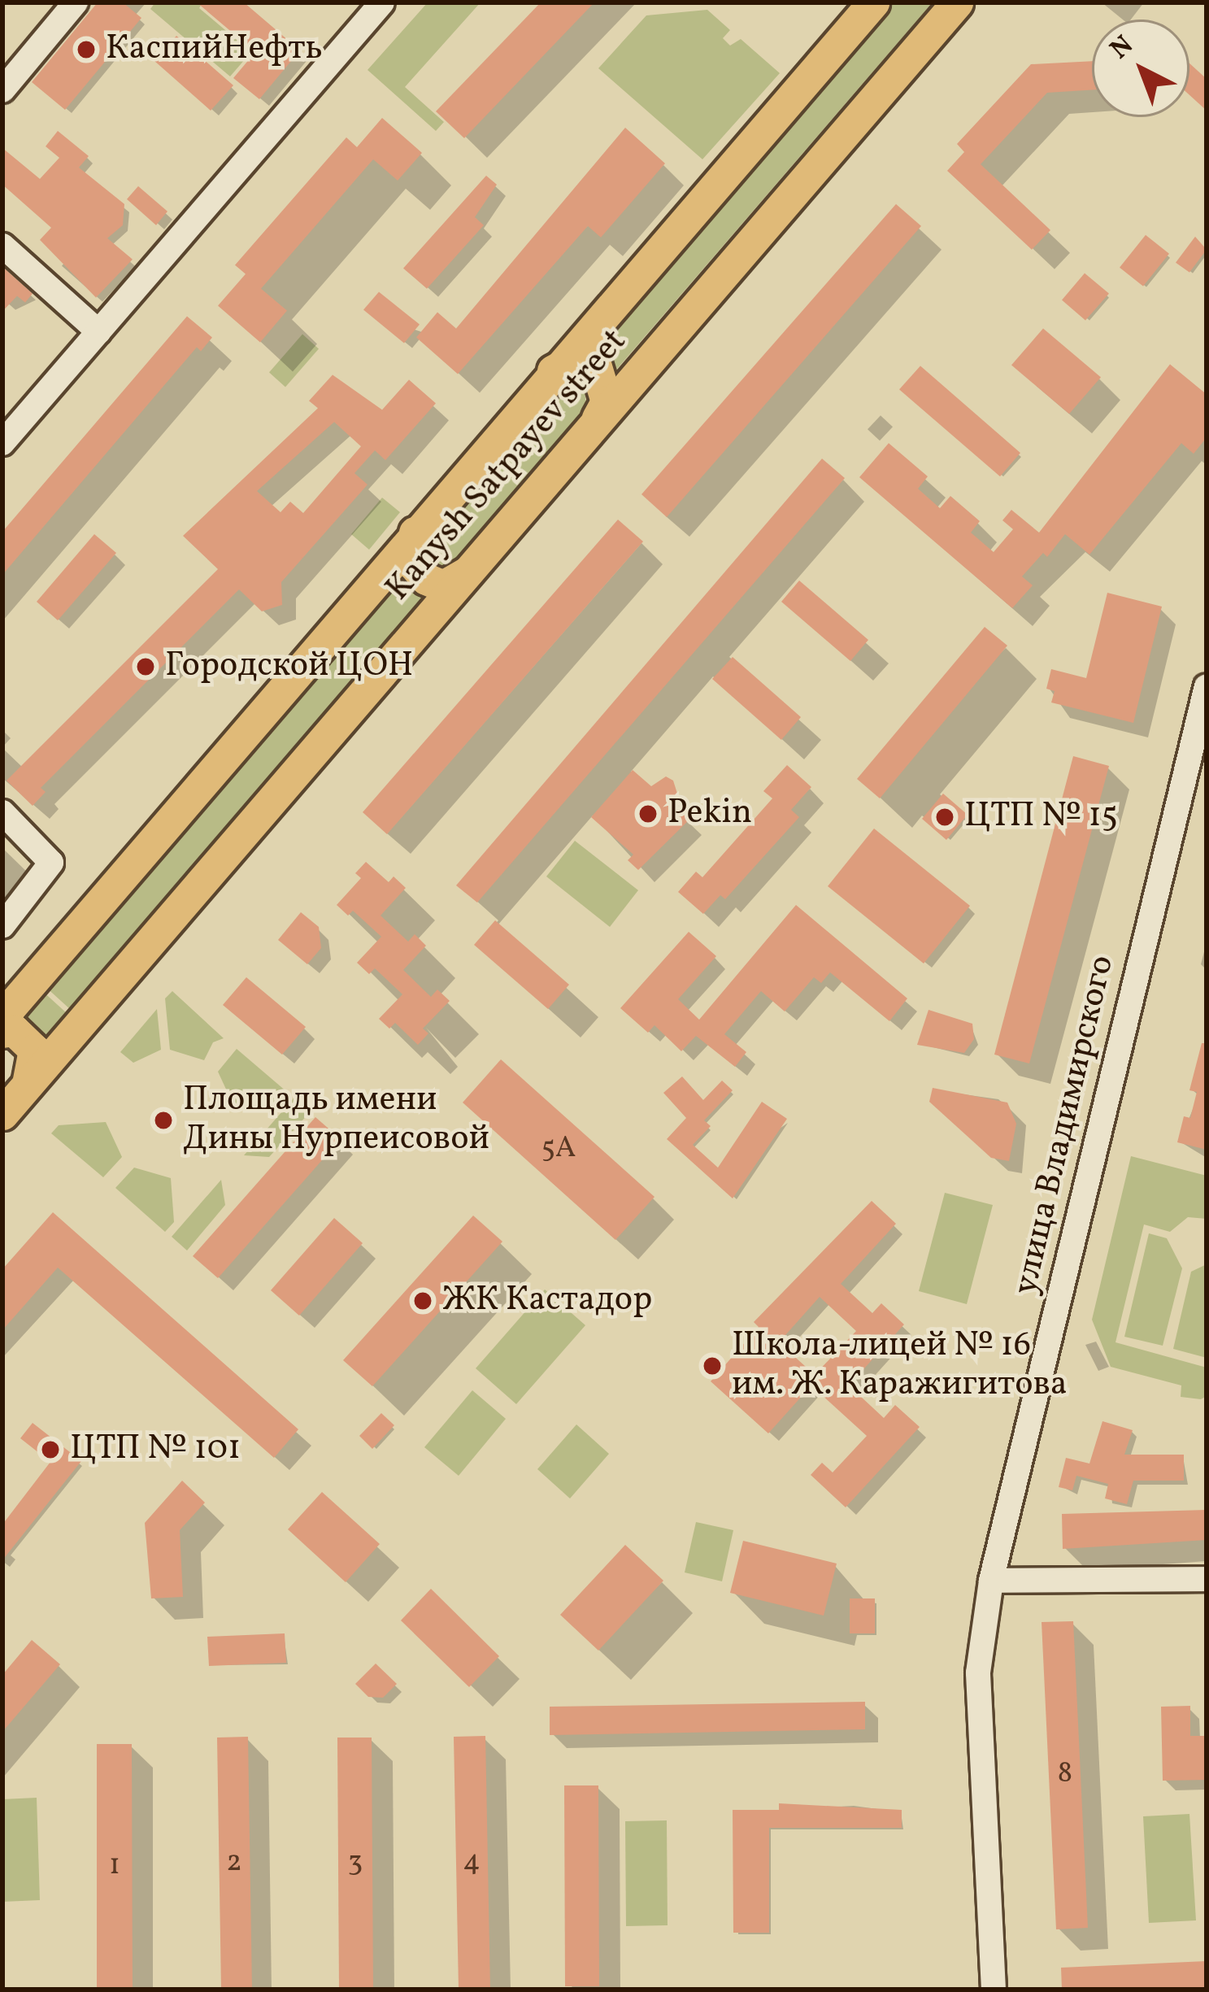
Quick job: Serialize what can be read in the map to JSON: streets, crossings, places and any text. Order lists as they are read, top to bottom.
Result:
{
  "streets": {
    "main road": ["Kanysh Satpayev street"],
    "street": ["улица Владимирского"]
  },
  "places": [
    "КаспийНефть",
    "Городской ЦОН",
    "Pekin",
    "ЦТП № 15",
    "Площадь имени Дины Нурпеисовой",
    "ЖК Кастадор",
    "Школа-лицей № 16 им. Ж. Каражигитова",
    "ЦТП № 101"
  ],
  "house_numbers": [
    "5А",
    "8",
    "4",
    "2",
    "3",
    "1"
  ],
  "north": "top left"
}
